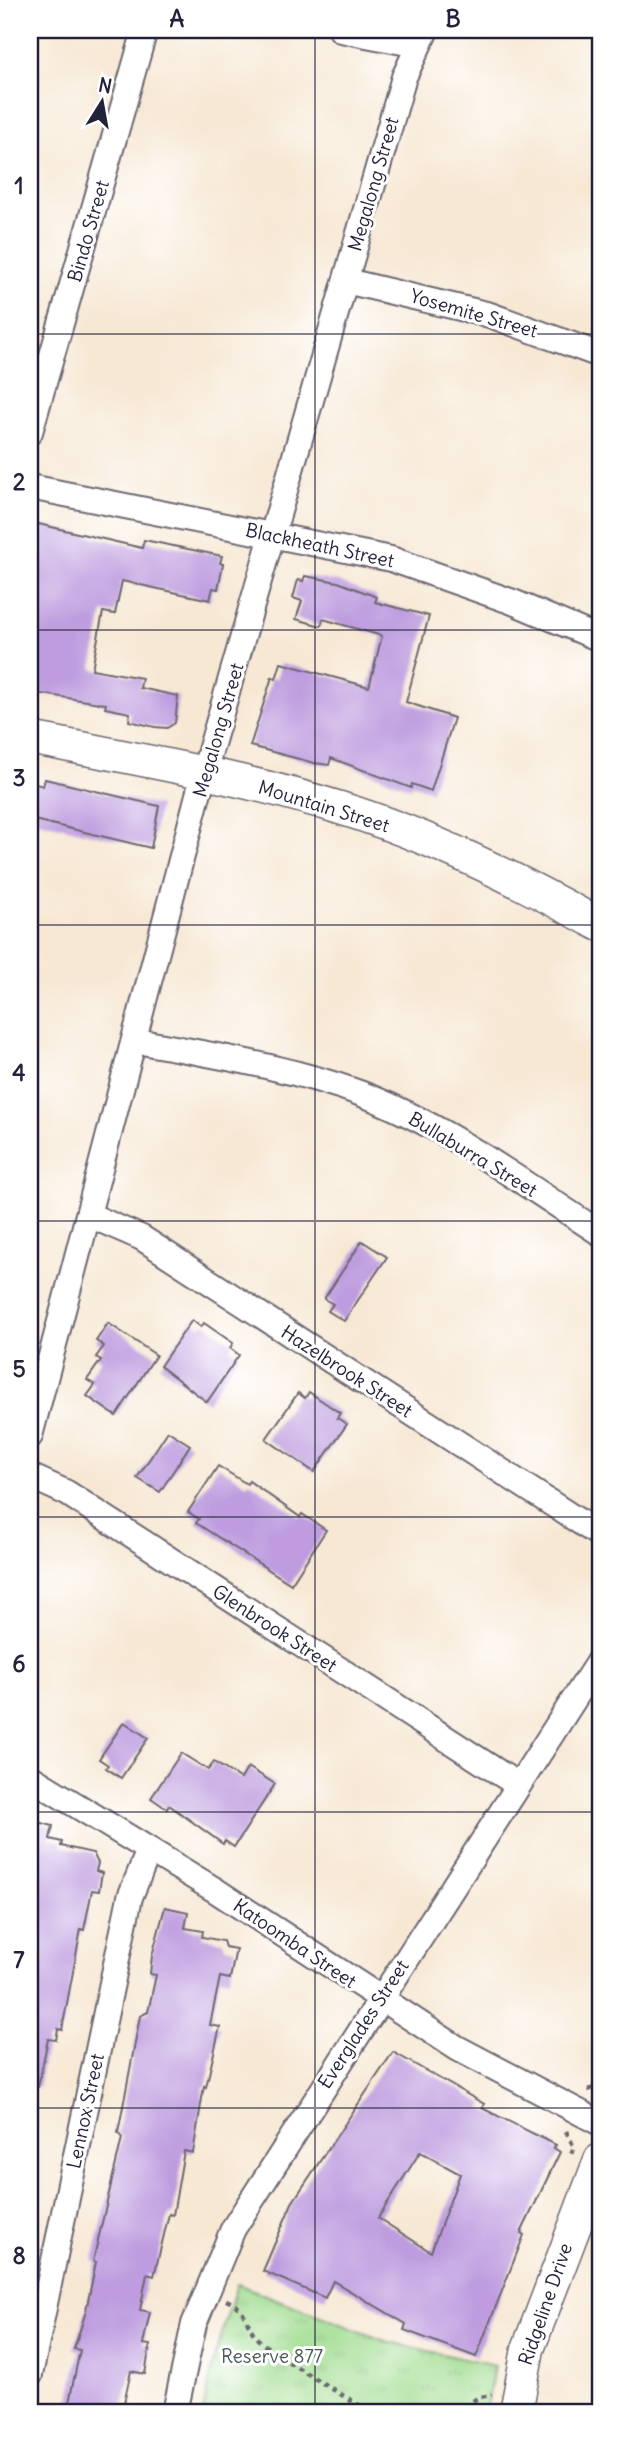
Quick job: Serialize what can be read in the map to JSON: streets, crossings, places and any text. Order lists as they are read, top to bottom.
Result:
{
  "streets": {
    "street": [
      "Megalong Street",
      "Bindo Street",
      "Yosemite Street",
      "Blackheath Street",
      "Mountain Street",
      "Bullaburra Street",
      "Hazelbrook Street",
      "Glenbrook Street",
      "Katoomba Street",
      "Everglades Street",
      "Lennox Street",
      "Ridgeline Drive"
    ]
  },
  "crossings": [
    ["Megalong Street", "Yosemite Street"],
    ["Megalong Street", "Blackheath Street"],
    ["Megalong Street", "Mountain Street"],
    ["Megalong Street", "Bullaburra Street"],
    ["Megalong Street", "Hazelbrook Street"],
    ["Glenbrook Street", "Everglades Street"],
    ["Katoomba Street", "Everglades Street"],
    ["Katoomba Street", "Lennox Street"]
  ],
  "parks": ["Reserve 877"],
  "north": "top",
  "grid": {
    "columns": ["A", "B"],
    "rows": [
      "1",
      "2",
      "3",
      "4",
      "5",
      "6",
      "7",
      "8"
    ]
  }
}
